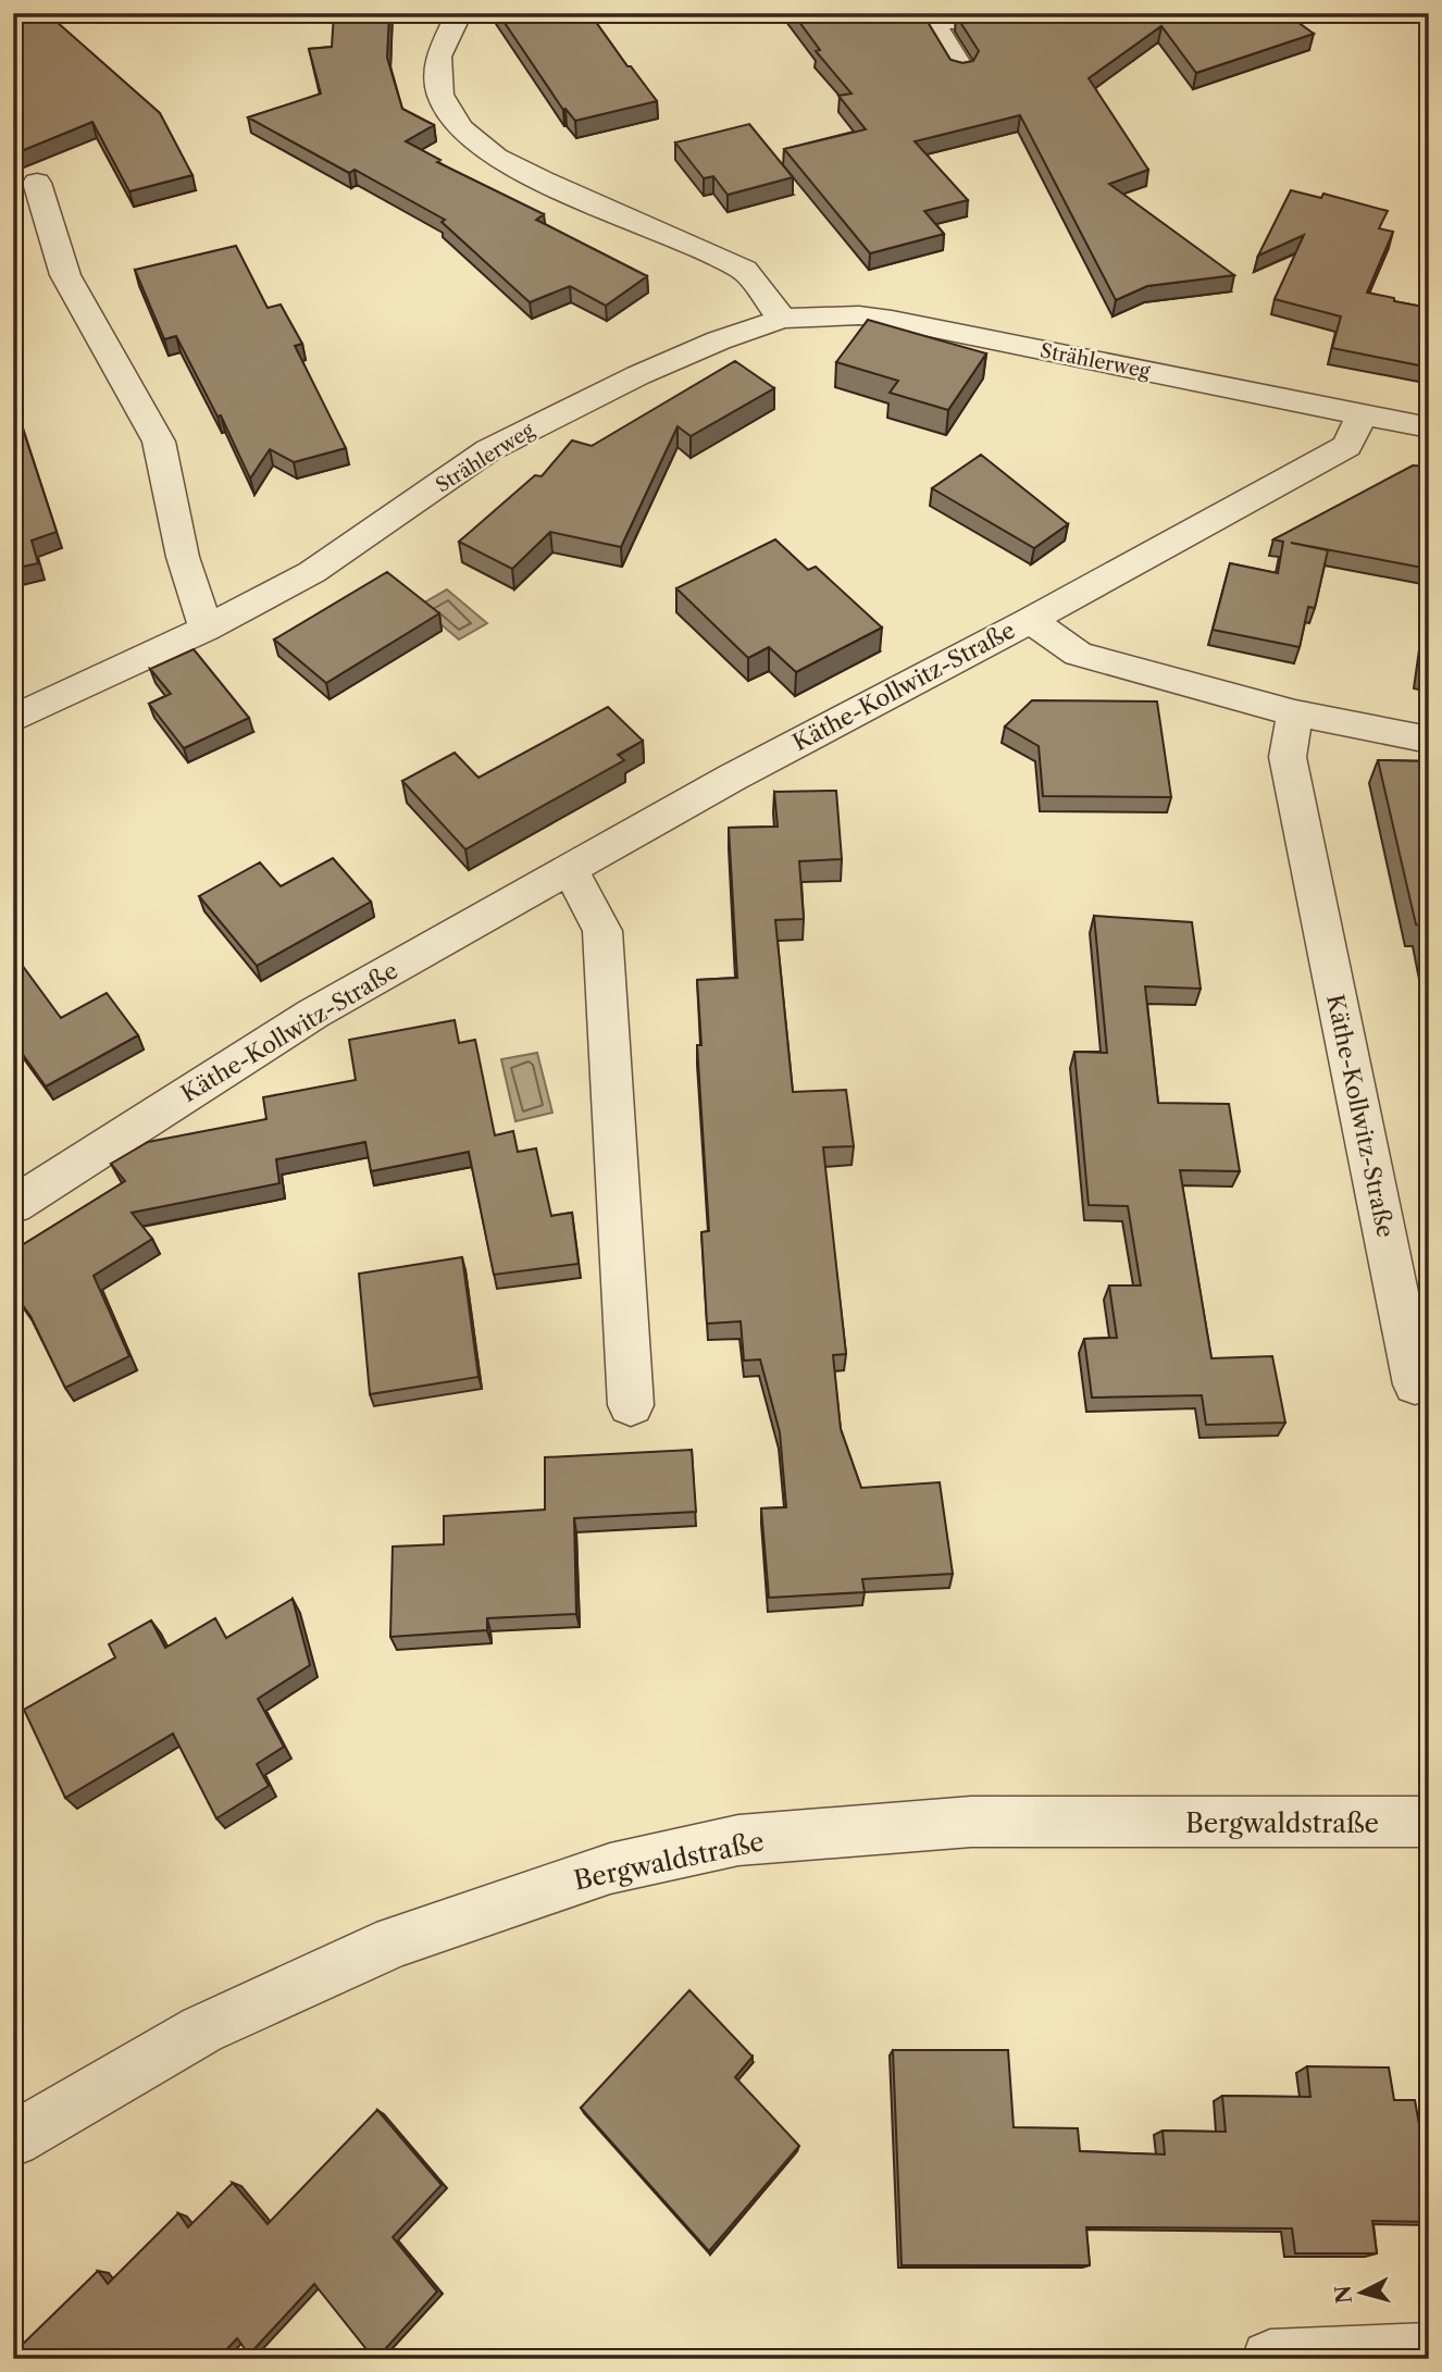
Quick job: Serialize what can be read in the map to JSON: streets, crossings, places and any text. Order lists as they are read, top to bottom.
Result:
{
  "streets": {
    "street": ["Strählerweg", "Käthe-Kollwitz-Straße", "Bergwaldstraße"]
  },
  "north": "left"
}
